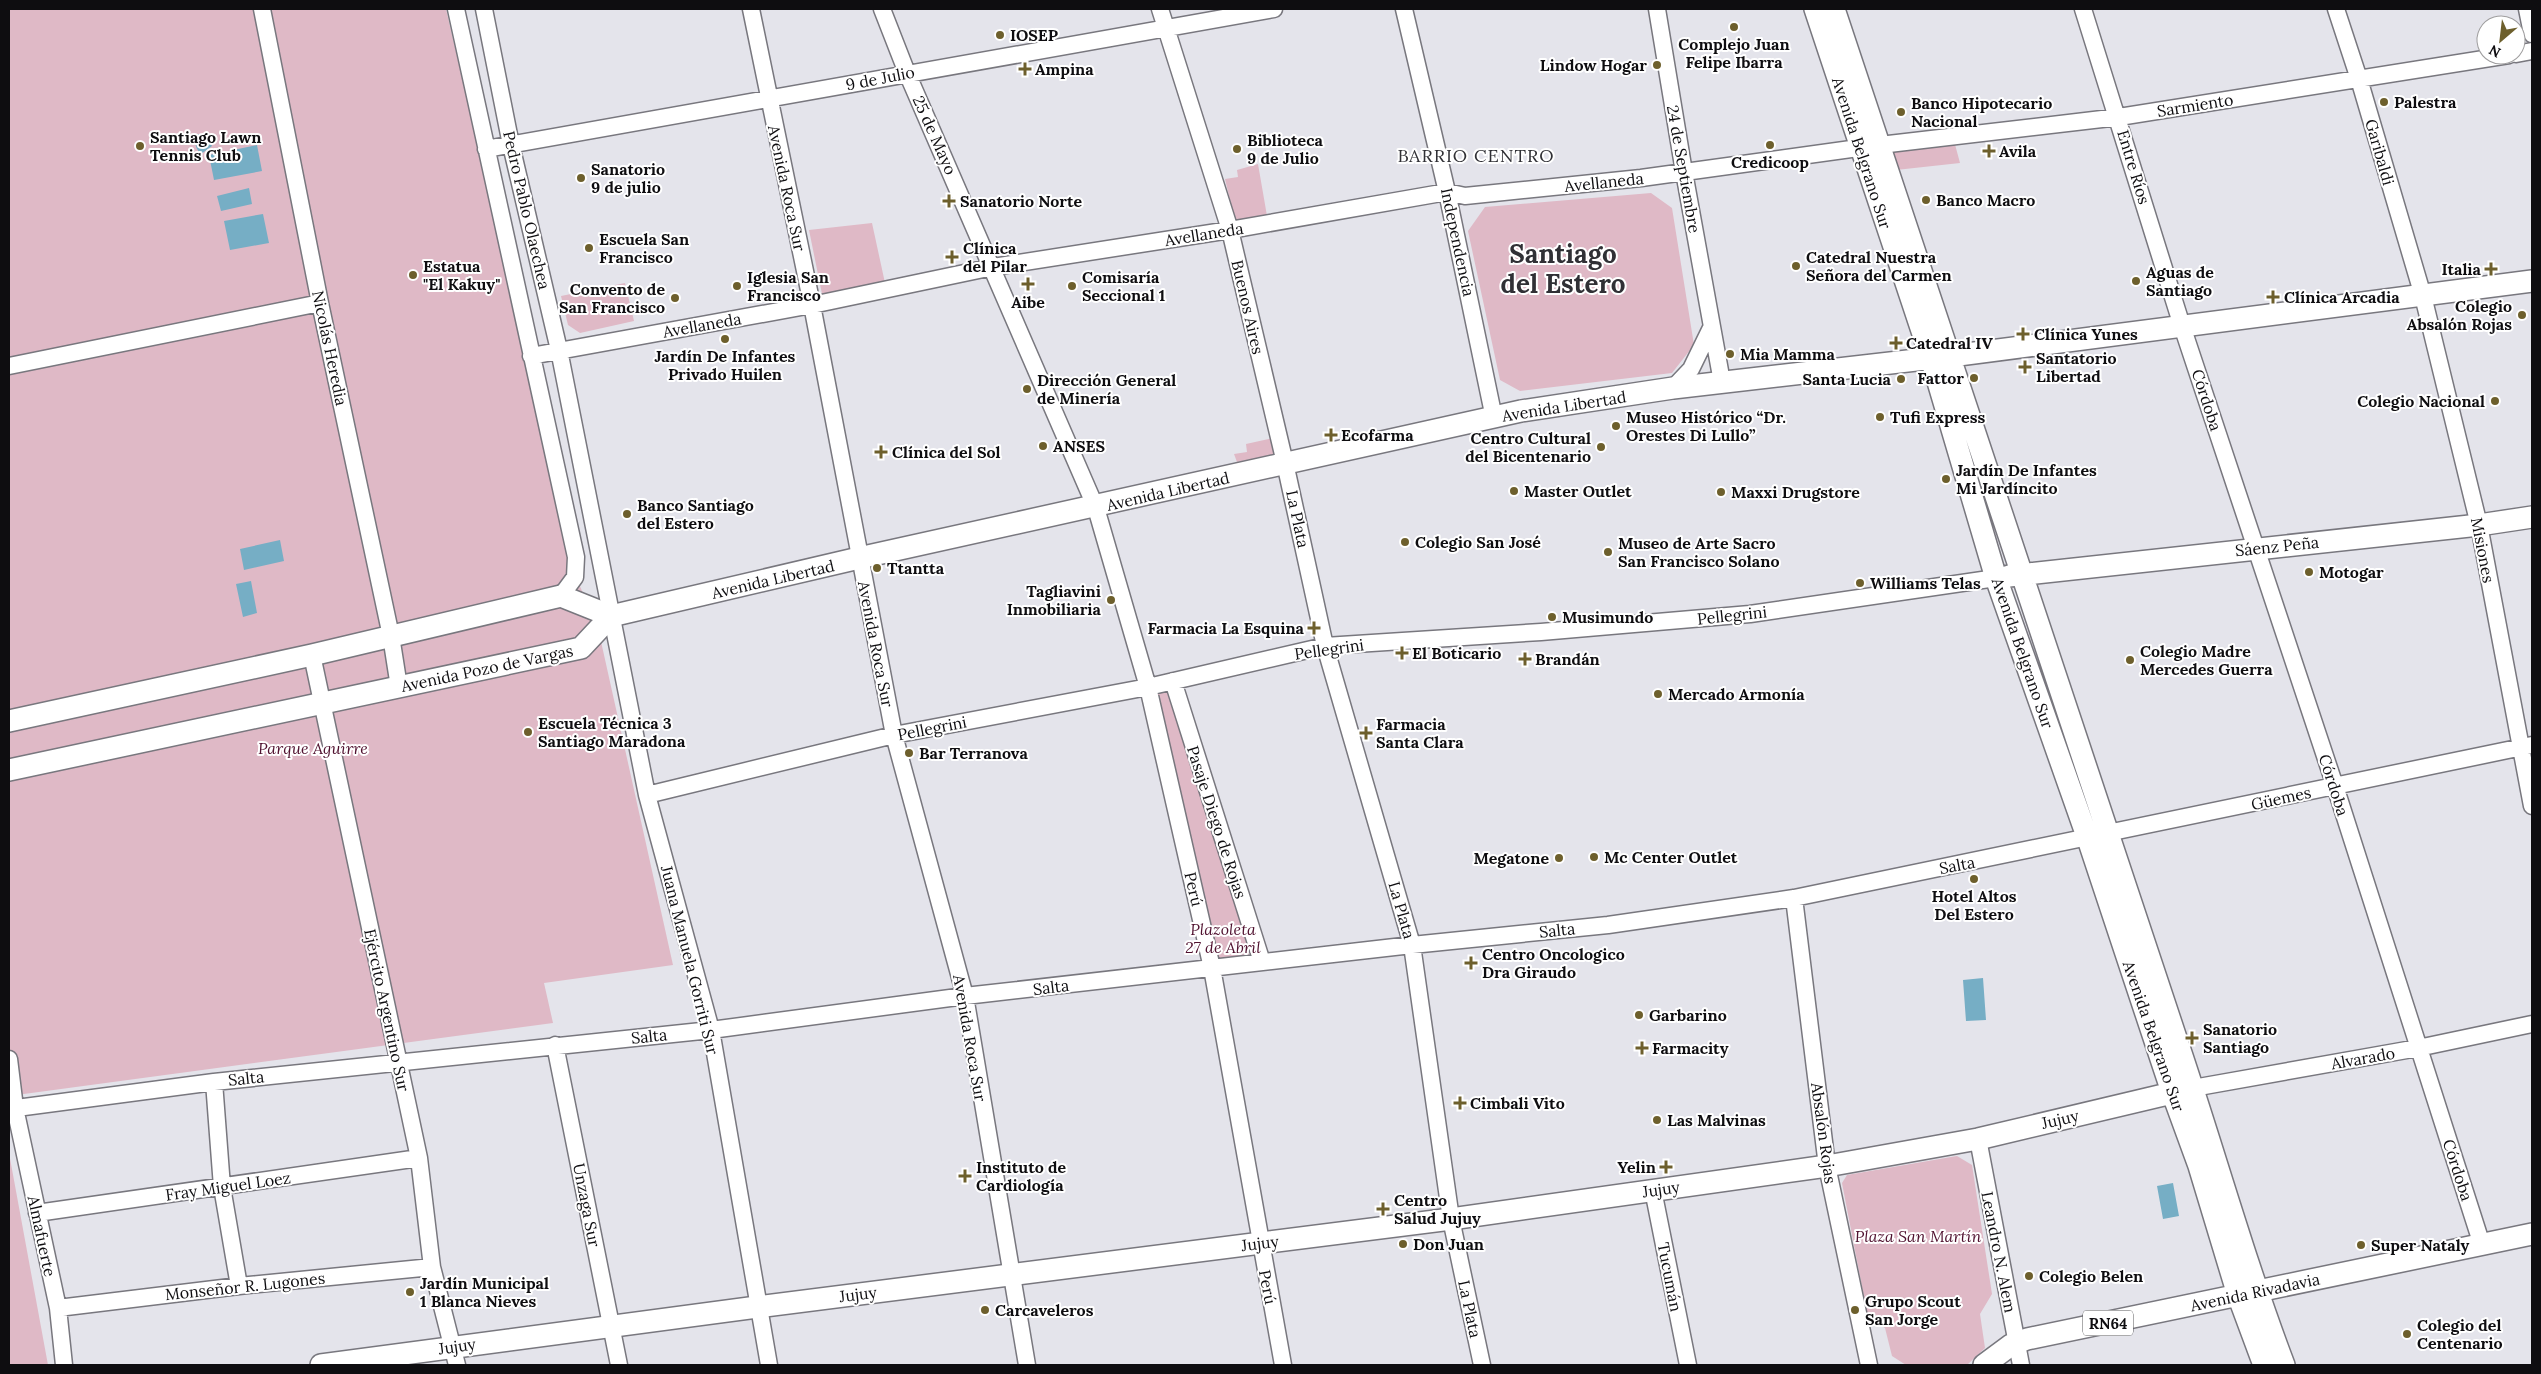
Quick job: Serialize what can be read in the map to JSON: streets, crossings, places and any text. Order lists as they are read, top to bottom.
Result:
{
  "streets": {
    "main road": [
      "Avenida Belgrano Sur",
      "Avenida Libertad",
      "Sáenz Peña",
      "Pellegrini",
      "Avenida Pozo de Vargas",
      "Jujuy",
      "Avenida Rivadavia",
      "RN64"
    ],
    "street": [
      "9 de Julio",
      "Sarmiento",
      "25 de Mayo",
      "Garibaldi",
      "Entre Ríos",
      "24 de Septiembre",
      "Avellaneda",
      "Avenida Roca Sur",
      "Pedro Pablo Olaechea",
      "Independencia",
      "Buenos Aires",
      "Nicolás Heredia",
      "Córdoba",
      "La Plata",
      "Misiones",
      "Güemes",
      "Pasaje Diego de Rojas",
      "Salta",
      "Perú",
      "Juana Manuela Gorriti Sur",
      "Ejército Argentino Sur",
      "Alvarado",
      "Absalón Rojas",
      "Fray Miguel Loez",
      "Unzaga Sur",
      "Almafuerte",
      "Leandro N. Alem",
      "Tucumán",
      "Monseñor R. Lugones"
    ]
  },
  "crossings": [
    ["9 de Julio", "25 de Mayo"],
    ["9 de Julio", "Avenida Roca Sur"],
    ["9 de Julio", "Pedro Pablo Olaechea"],
    ["9 de Julio", "Buenos Aires"],
    ["Sarmiento", "Garibaldi"],
    ["Sarmiento", "Avenida Belgrano Sur"],
    ["Sarmiento", "Entre Ríos"],
    ["Sarmiento", "Avellaneda"],
    ["25 de Mayo", "Avellaneda"],
    ["25 de Mayo", "Avenida Libertad"],
    ["25 de Mayo", "Perú"],
    ["Garibaldi", "Avenida Libertad"],
    ["Garibaldi", "Misiones"],
    ["Avenida Belgrano Sur", "Avellaneda"],
    ["Avenida Belgrano Sur", "Avenida Libertad"],
    ["Avenida Belgrano Sur", "Sáenz Peña"],
    ["Avenida Belgrano Sur", "Pellegrini"],
    ["Avenida Belgrano Sur", "Güemes"],
    ["Avenida Belgrano Sur", "Salta"],
    ["Avenida Belgrano Sur", "Alvarado"],
    ["Avenida Belgrano Sur", "Jujuy"],
    ["Avenida Belgrano Sur", "Avenida Rivadavia"],
    ["Entre Ríos", "Córdoba"],
    ["Entre Ríos", "Avenida Libertad"],
    ["24 de Septiembre", "Avellaneda"],
    ["24 de Septiembre", "Avenida Libertad"],
    ["Avellaneda", "Avenida Roca Sur"],
    ["Avellaneda", "Pedro Pablo Olaechea"],
    ["Avellaneda", "Independencia"],
    ["Avellaneda", "Buenos Aires"],
    ["Avenida Roca Sur", "Avenida Libertad"],
    ["Avenida Roca Sur", "Pellegrini"],
    ["Avenida Roca Sur", "Salta"],
    ["Avenida Roca Sur", "Jujuy"],
    ["Pedro Pablo Olaechea", "Avenida Libertad"],
    ["Pedro Pablo Olaechea", "Avenida Pozo de Vargas"],
    ["Pedro Pablo Olaechea", "Juana Manuela Gorriti Sur"],
    ["Independencia", "Avenida Libertad"],
    ["Buenos Aires", "Avenida Libertad"],
    ["Buenos Aires", "La Plata"],
    ["Nicolás Heredia", "Avenida Pozo de Vargas"],
    ["Córdoba", "Avenida Libertad"],
    ["Córdoba", "Sáenz Peña"],
    ["Córdoba", "Güemes"],
    ["Córdoba", "Alvarado"],
    ["Córdoba", "Avenida Rivadavia"],
    ["Avenida Libertad", "La Plata"],
    ["Avenida Libertad", "Misiones"],
    ["Avenida Libertad", "Avenida Pozo de Vargas"],
    ["Avenida Libertad", "Perú"],
    ["Avenida Libertad", "Juana Manuela Gorriti Sur"],
    ["La Plata", "Pellegrini"],
    ["La Plata", "Salta"],
    ["La Plata", "Jujuy"],
    ["Sáenz Peña", "Misiones"],
    ["Sáenz Peña", "Pellegrini"],
    ["Misiones", "Güemes"],
    ["Pellegrini", "Pasaje Diego de Rojas"],
    ["Pellegrini", "Perú"],
    ["Pellegrini", "Juana Manuela Gorriti Sur"],
    ["Avenida Pozo de Vargas", "Juana Manuela Gorriti Sur"],
    ["Avenida Pozo de Vargas", "Ejército Argentino Sur"],
    ["Güemes", "Salta"],
    ["Pasaje Diego de Rojas", "Salta"],
    ["Salta", "Perú"],
    ["Salta", "Juana Manuela Gorriti Sur"],
    ["Salta", "Ejército Argentino Sur"],
    ["Salta", "Absalón Rojas"],
    ["Salta", "Unzaga Sur"],
    ["Salta", "Almafuerte"],
    ["Perú", "Jujuy"],
    ["Juana Manuela Gorriti Sur", "Jujuy"],
    ["Ejército Argentino Sur", "Jujuy"],
    ["Ejército Argentino Sur", "Fray Miguel Loez"],
    ["Ejército Argentino Sur", "Monseñor R. Lugones"],
    ["Alvarado", "Jujuy"],
    ["Jujuy", "Absalón Rojas"],
    ["Jujuy", "Unzaga Sur"],
    ["Jujuy", "Leandro N. Alem"],
    ["Jujuy", "Tucumán"],
    ["Fray Miguel Loez", "Almafuerte"],
    ["Almafuerte", "Monseñor R. Lugones"],
    ["Leandro N. Alem", "Avenida Rivadavia"]
  ],
  "districts": ["BARRIO CENTRO", "Santiago del Estero"],
  "parks": ["Parque Aguirre", "Plazoleta 27 de Abril", "Plaza San Martín"],
  "places": {
    "other": [
      "Complejo Juan Felipe Ibarra",
      "IOSEP",
      "Lindow Hogar",
      "Palestra",
      "Banco Hipotecario Nacional",
      "Credicoop",
      "Santiago Lawn Tennis Club",
      "Biblioteca 9 de Julio",
      "Sanatorio 9 de julio",
      "Banco Macro",
      "Escuela San Francisco",
      "Catedral Nuestra Señora del Carmen",
      "Estatua \"El Kakuy\"",
      "Aguas de Santiago",
      "Iglesia San Francisco",
      "Comisaría Seccional 1",
      "Convento de San Francisco",
      "Colegio Absalón Rojas",
      "Jardín De Infantes Privado Huilen",
      "Mia Mamma",
      "Fattor",
      "Santa Lucia",
      "Dirección General de Minería",
      "Colegio Nacional",
      "Tufi Express",
      "Museo Histórico “Dr. Orestes Di Lullo”",
      "ANSES",
      "Centro Cultural del Bicentenario",
      "Jardín De Infantes Mi Jardíncito",
      "Master Outlet",
      "Maxxi Drugstore",
      "Banco Santiago del Estero",
      "Colegio San José",
      "Museo de Arte Sacro San Francisco Solano",
      "Ttantta",
      "Motogar",
      "Williams Telas",
      "Tagliavini Inmobiliaria",
      "Musimundo",
      "Colegio Madre Mercedes Guerra",
      "Mercado Armonía",
      "Escuela Técnica 3 Santiago Maradona",
      "Bar Terranova",
      "Mc Center Outlet",
      "Megatone",
      "Hotel Altos Del Estero",
      "Garbarino",
      "Las Malvinas",
      "Don Juan",
      "Super Nataly",
      "Colegio Belen",
      "Jardín Municipal 1 Blanca Nieves",
      "Carcaveleros",
      "Grupo Scout San Jorge",
      "Colegio del Centenario"
    ],
    "health": [
      "Ampina",
      "Avila",
      "Sanatorio Norte",
      "Clínica del Pilar",
      "Italia",
      "Aibe",
      "Clínica Arcadia",
      "Clínica Yunes",
      "Catedral IV",
      "Santatorio Libertad",
      "Ecofarma",
      "Clínica del Sol",
      "Farmacia La Esquina",
      "El Boticario",
      "Brandán",
      "Farmacia Santa Clara",
      "Centro Oncologico Dra Giraudo",
      "Sanatorio Santiago",
      "Farmacity",
      "Cimbali Vito",
      "Yelin",
      "Instituto de Cardiología",
      "Centro Salud Jujuy"
    ]
  },
  "north": "bottom left"
}
